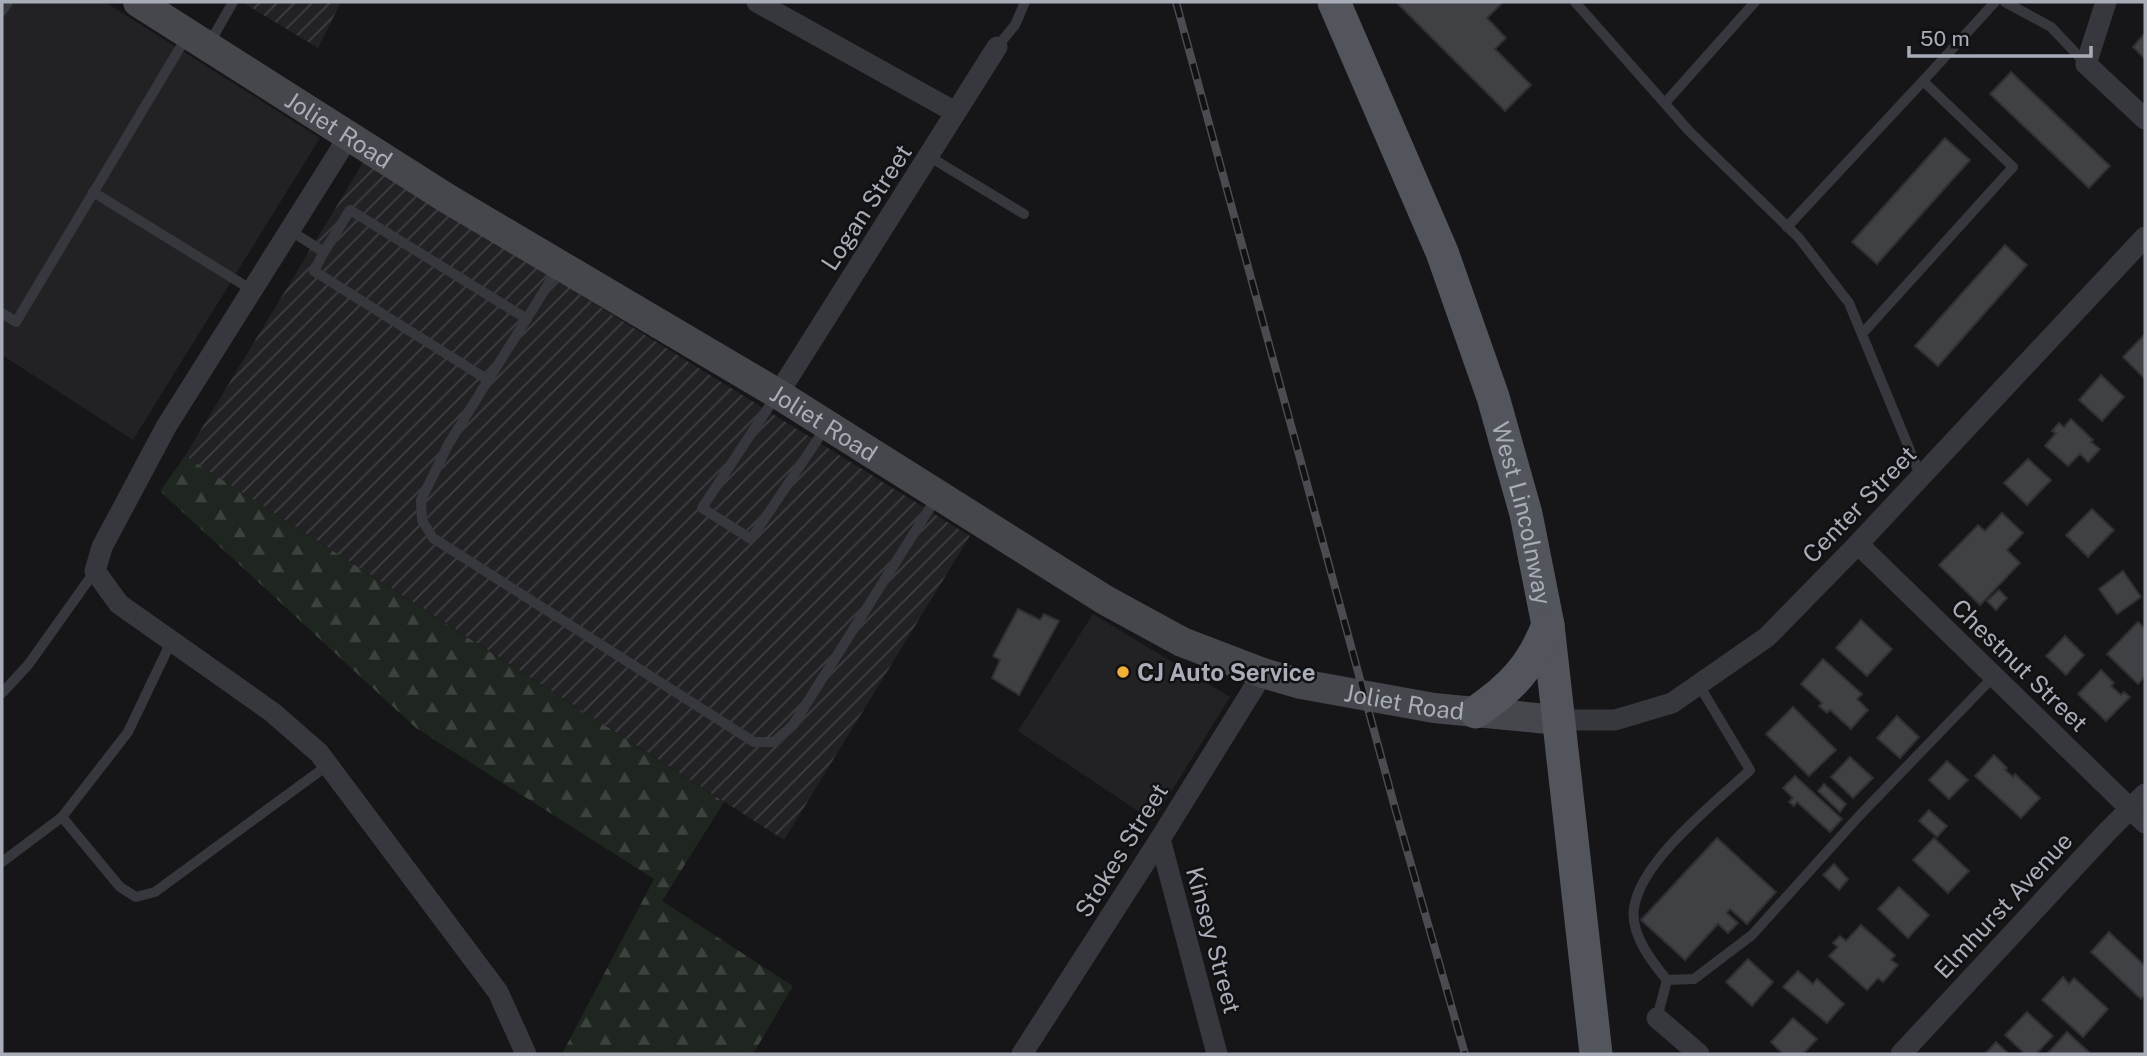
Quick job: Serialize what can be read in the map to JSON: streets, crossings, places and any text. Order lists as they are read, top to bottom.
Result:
{
  "streets": {
    "main road": ["Joliet Road", "West Lincolnway"],
    "street": [
      "Logan Street",
      "Center Street",
      "Chestnut Street",
      "Stokes Street",
      "Elmhurst Avenue",
      "Kinsey Street"
    ]
  },
  "crossings": [
    ["Joliet Road", "Logan Street"],
    ["Joliet Road", "Center Street"],
    ["Joliet Road", "West Lincolnway"],
    ["Joliet Road", "Stokes Street"],
    ["Center Street", "West Lincolnway"],
    ["Center Street", "Chestnut Street"],
    ["Chestnut Street", "Elmhurst Avenue"],
    ["Stokes Street", "Kinsey Street"]
  ],
  "places": ["CJ Auto Service"],
  "scale_bar": "50 m"
}
